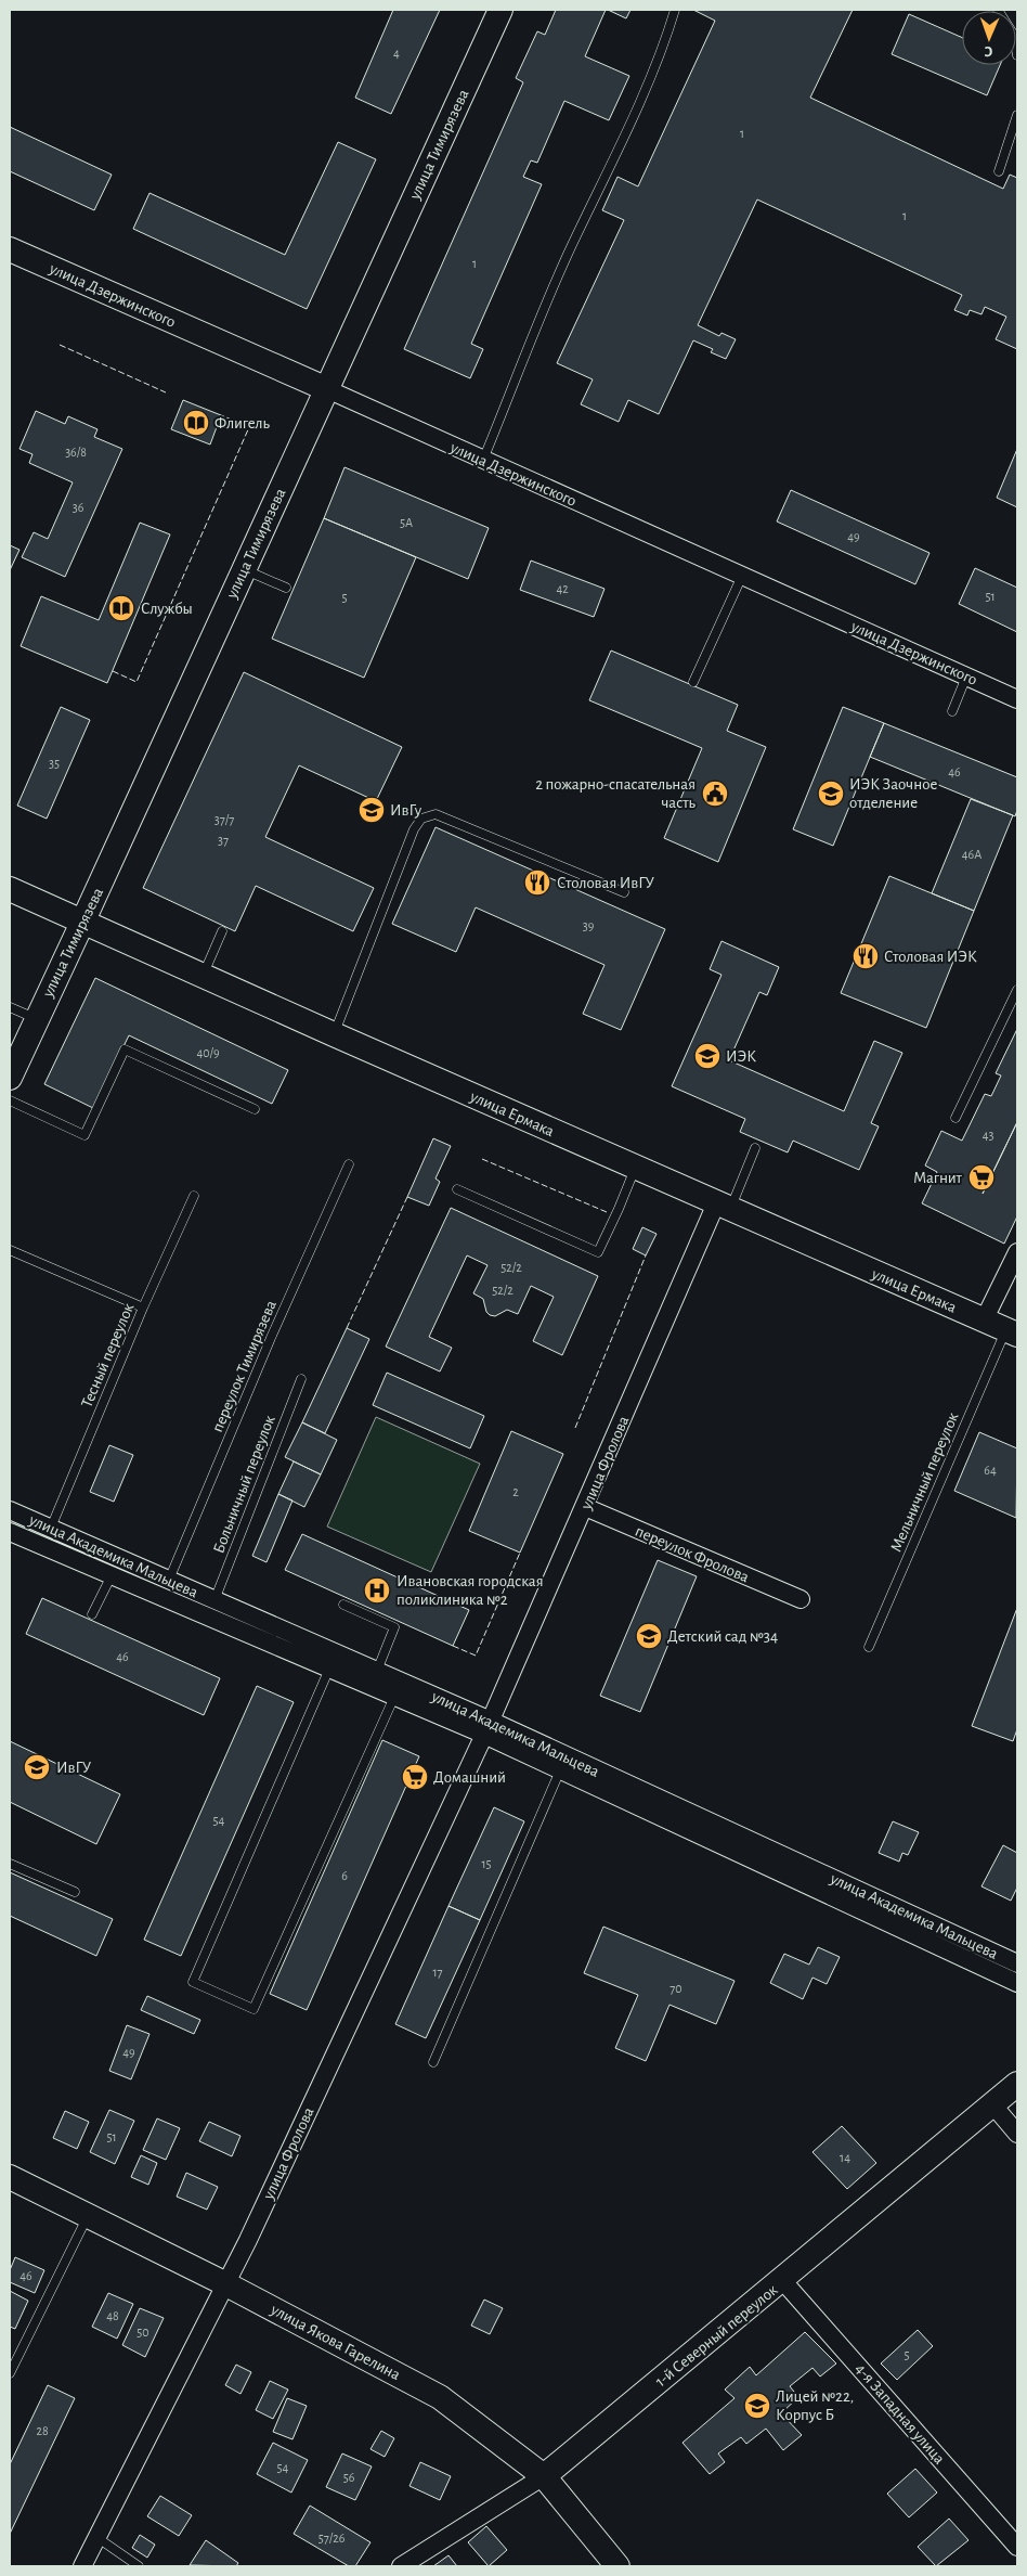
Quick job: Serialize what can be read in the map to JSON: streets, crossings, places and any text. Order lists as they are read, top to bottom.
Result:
{
  "streets": {
    "main road": [
      "улица Тимирязева",
      "улица Дзержинского",
      "улица Ермака",
      "1-й Северный переулок",
      "улица Якова Гарелина"
    ],
    "street": [
      "улица Фролова",
      "переулок Фролова",
      "улица Академика Мальцева",
      "4-я Западная улица"
    ],
    "lane": [
      "Тесный переулок",
      "переулок Тимирязева",
      "Мельничный переулок",
      "Больничный переулок"
    ]
  },
  "crossings": [
    ["улица Тимирязева", "улица Дзержинского"],
    ["улица Тимирязева", "улица Ермака"],
    ["улица Ермака", "улица Фролова"],
    ["улица Ермака", "Мельничный переулок"],
    ["Тесный переулок", "улица Академика Мальцева"],
    ["переулок Тимирязева", "улица Академика Мальцева"],
    ["улица Фролова", "переулок Фролова"],
    ["улица Фролова", "улица Академика Мальцева"],
    ["улица Фролова", "улица Якова Гарелина"],
    ["Больничный переулок", "улица Академика Мальцева"],
    ["1-й Северный переулок", "улица Якова Гарелина"],
    ["1-й Северный переулок", "4-я Западная улица"]
  ],
  "places": {
    "library": ["Флигель", "Службы"],
    "public building": ["2 пожарно-спасательная часть"],
    "school or university": [
      "ИЭК Заочное отделение",
      "ИвГу",
      "ИЭК",
      "Детский сад №34",
      "ИвГУ",
      "Лицей №22, Корпус Б"
    ],
    "restaurant": ["Столовая ИвГУ", "Столовая ИЭК"],
    "supermarket": ["Магнит", "Домашний"],
    "hospital": ["Ивановская городская поликлиника №2"]
  },
  "house_numbers": [
    "4",
    "1",
    "1",
    "1",
    "36/8",
    "36",
    "5А",
    "49",
    "42",
    "51",
    "5",
    "35",
    "46",
    "37/7",
    "37",
    "46А",
    "39",
    "40/9",
    "43",
    "52/2",
    "52/2",
    "64",
    "2",
    "46",
    "54",
    "15",
    "6",
    "17",
    "70",
    "49",
    "51",
    "14",
    "46",
    "48",
    "50",
    "5",
    "28",
    "54",
    "56",
    "57/26"
  ],
  "north": "bottom"
}
